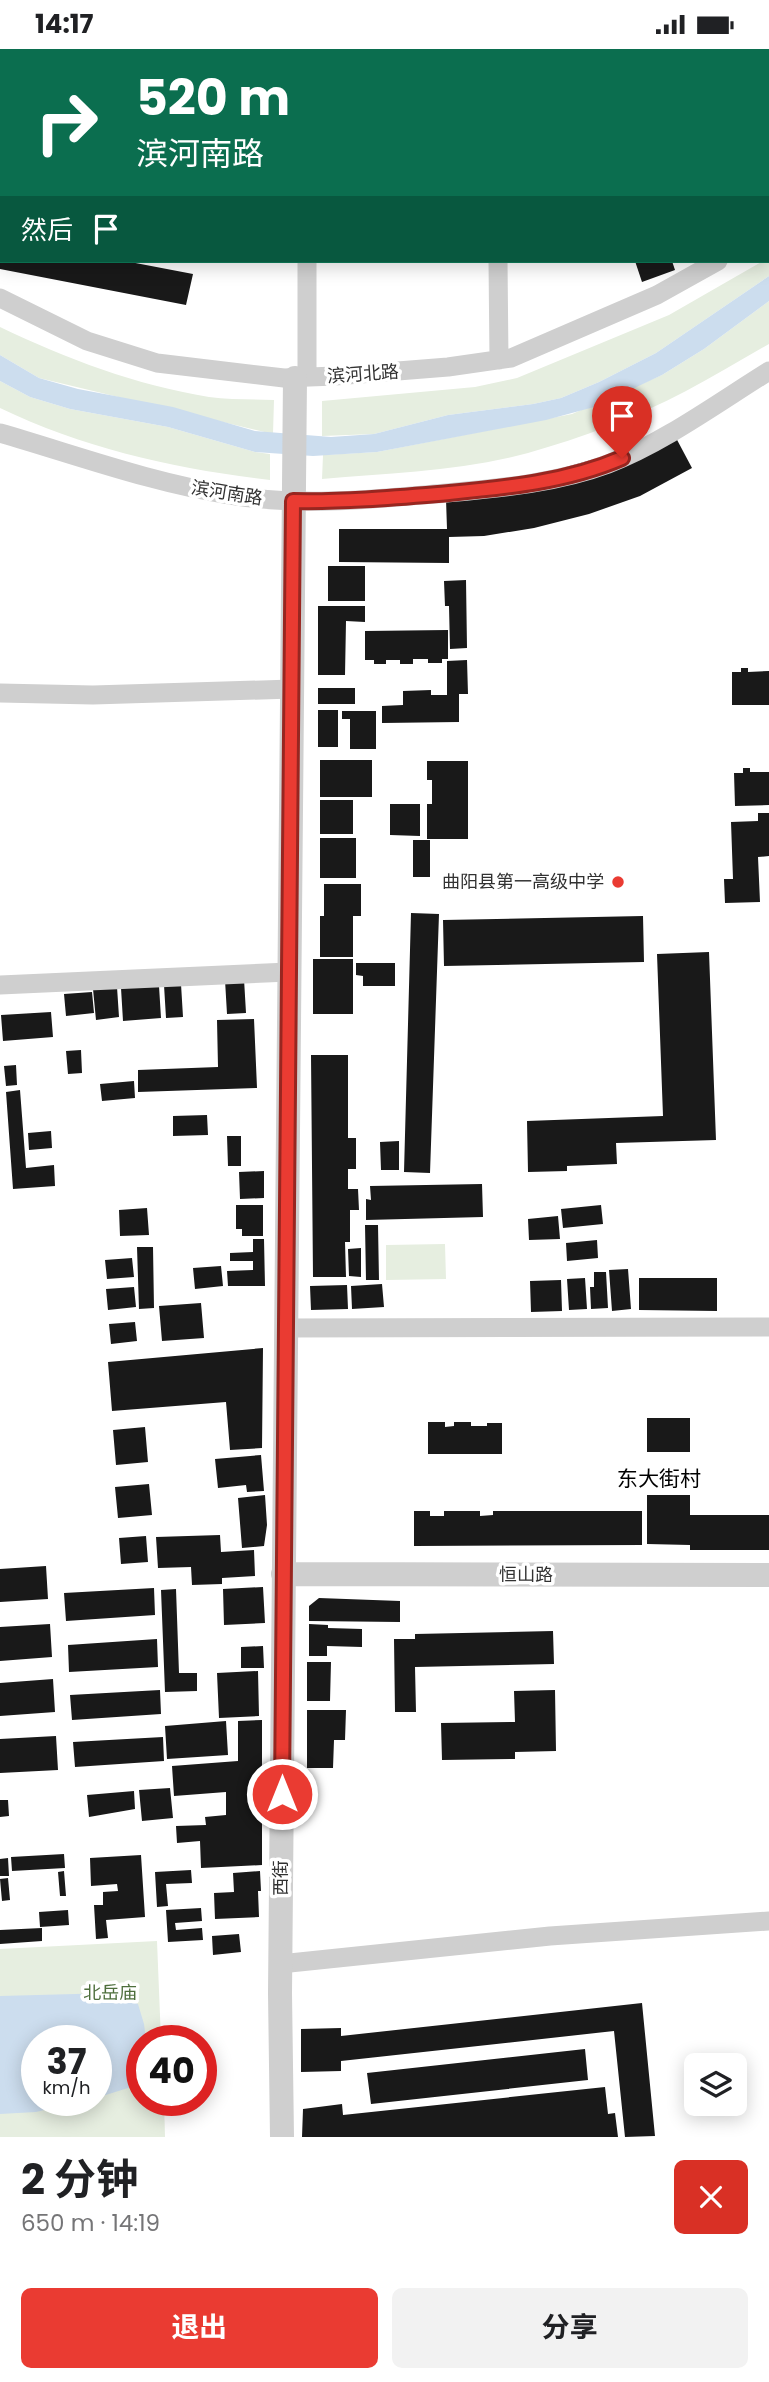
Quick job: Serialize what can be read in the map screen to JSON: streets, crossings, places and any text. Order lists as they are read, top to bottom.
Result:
{
  "streets": {
    "street": [
      "滨河北路",
      "滨河南路",
      "恒山路",
      "西街"
    ]
  },
  "crossings": [
    ["滨河北路", "西街"],
    ["滨河南路", "西街"],
    ["恒山路", "西街"]
  ],
  "districts": ["东大街村"],
  "parks": ["北岳庙"],
  "places": ["曲阳县第一高级中学"],
  "page": {
    "status": "14:17",
    "turn": ["520 m", "滨河南路"],
    "then": "然后",
    "speed": "37 km/h",
    "limit": "40",
    "heading": ["2 分钟", "650 m · 14:19"],
    "buttons": ["退出", "分享"]
  }
}
